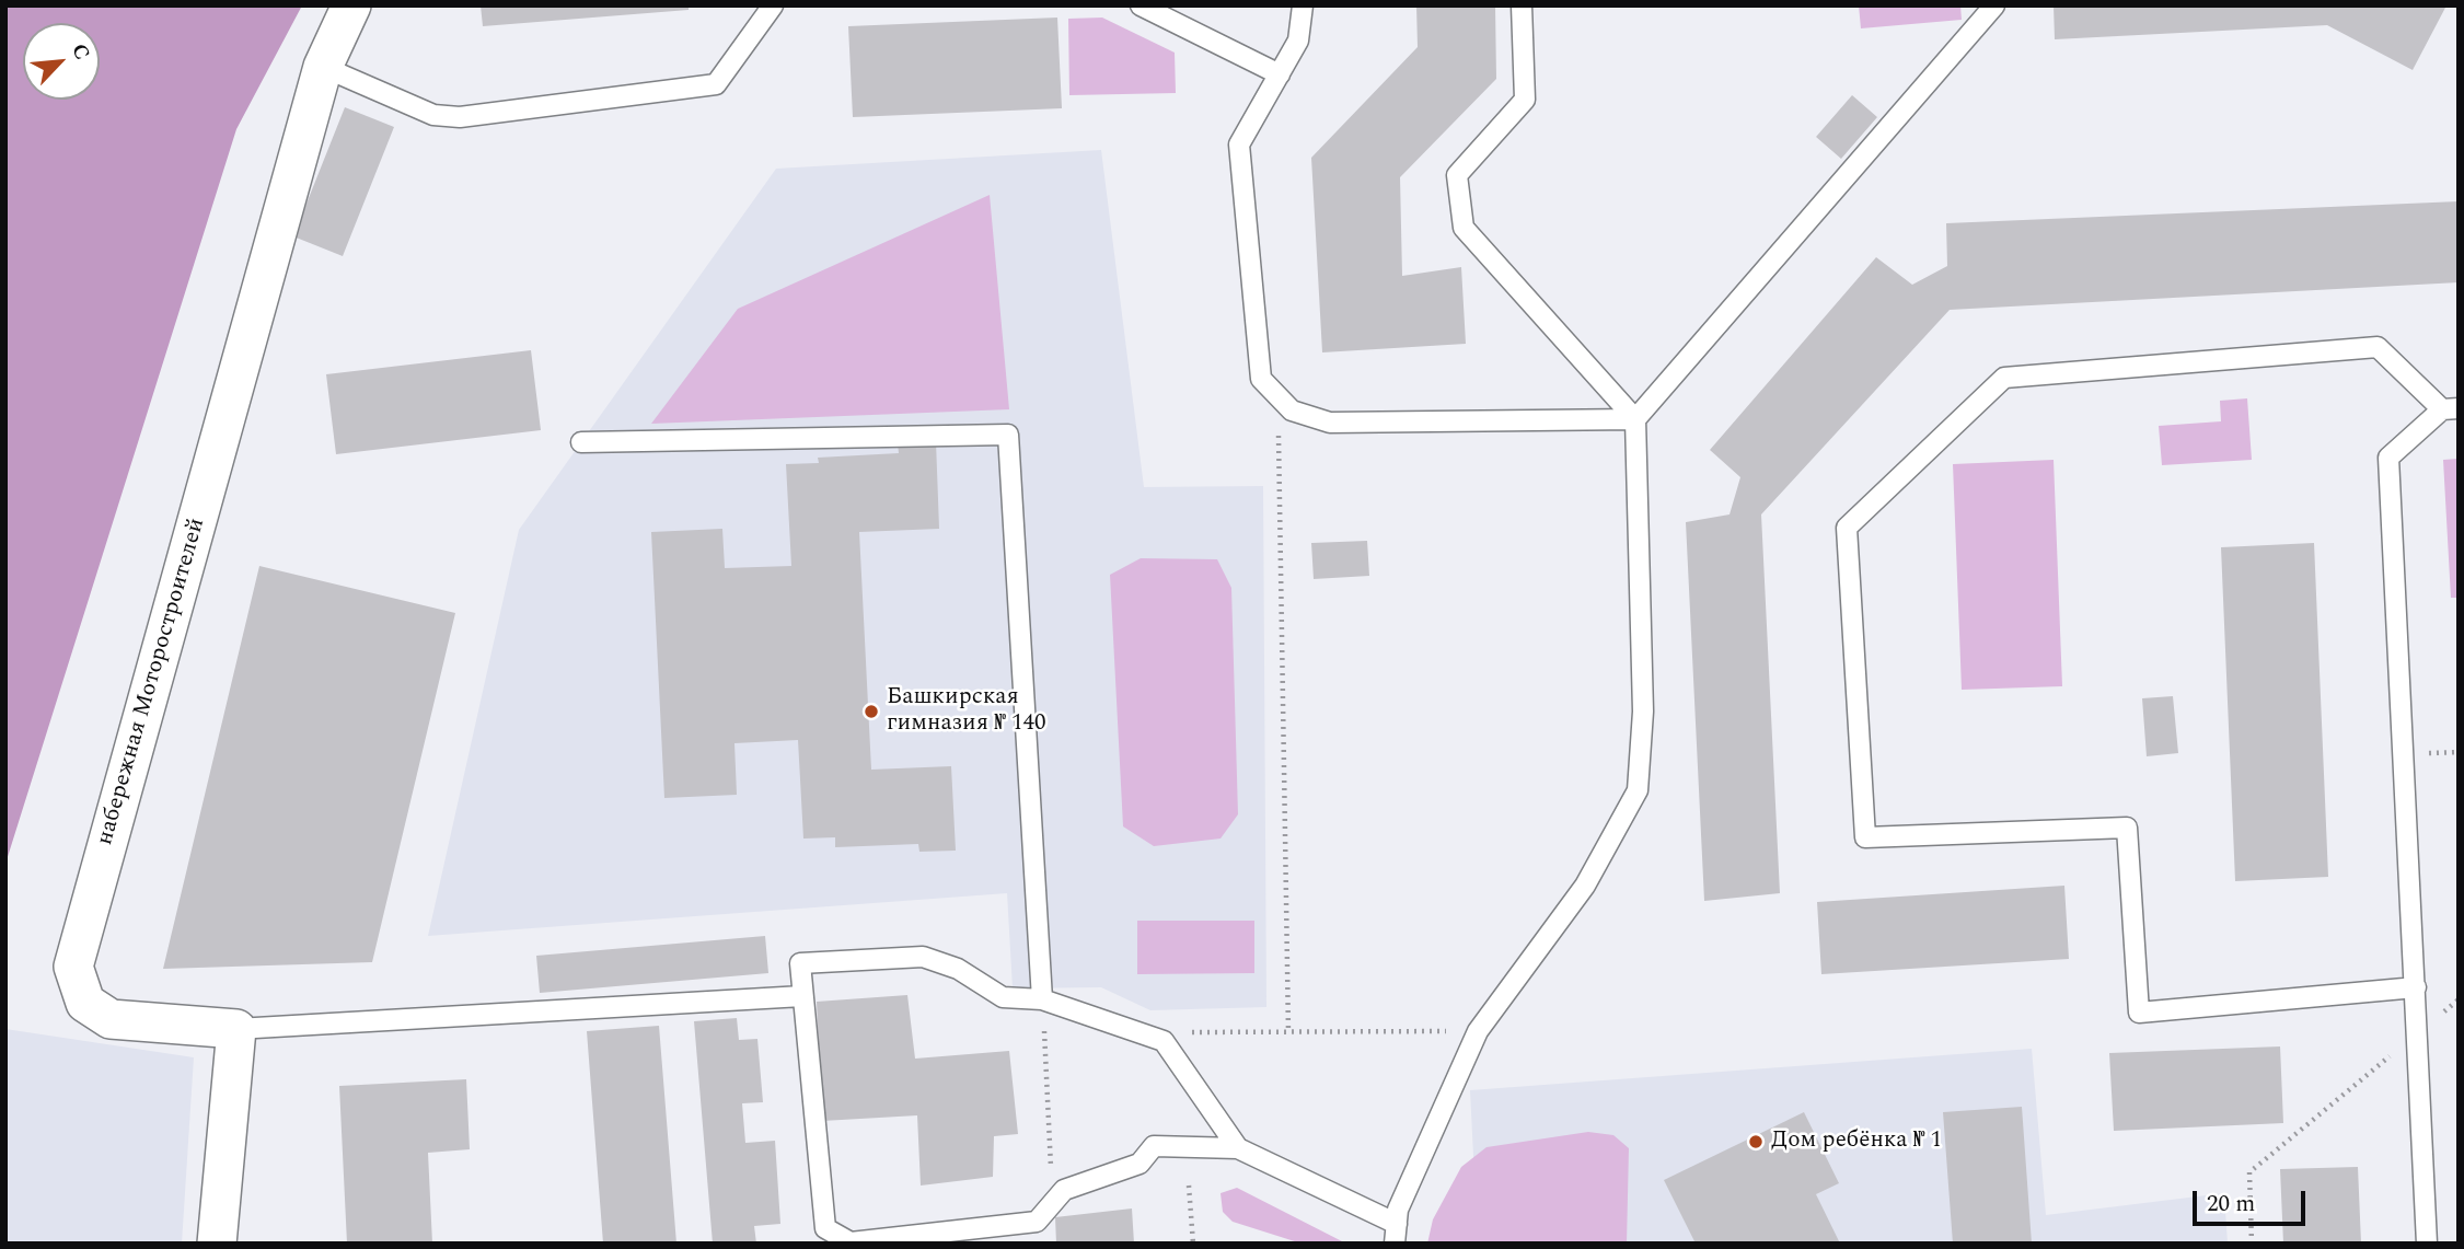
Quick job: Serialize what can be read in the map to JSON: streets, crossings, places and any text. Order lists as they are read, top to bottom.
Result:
{
  "streets": {
    "street": ["набережная Моторостроителей"]
  },
  "places": ["Башкирская гимназия № 140", "Дом ребёнка № 1"],
  "scale_bar": "20 m",
  "north": "top right"
}
